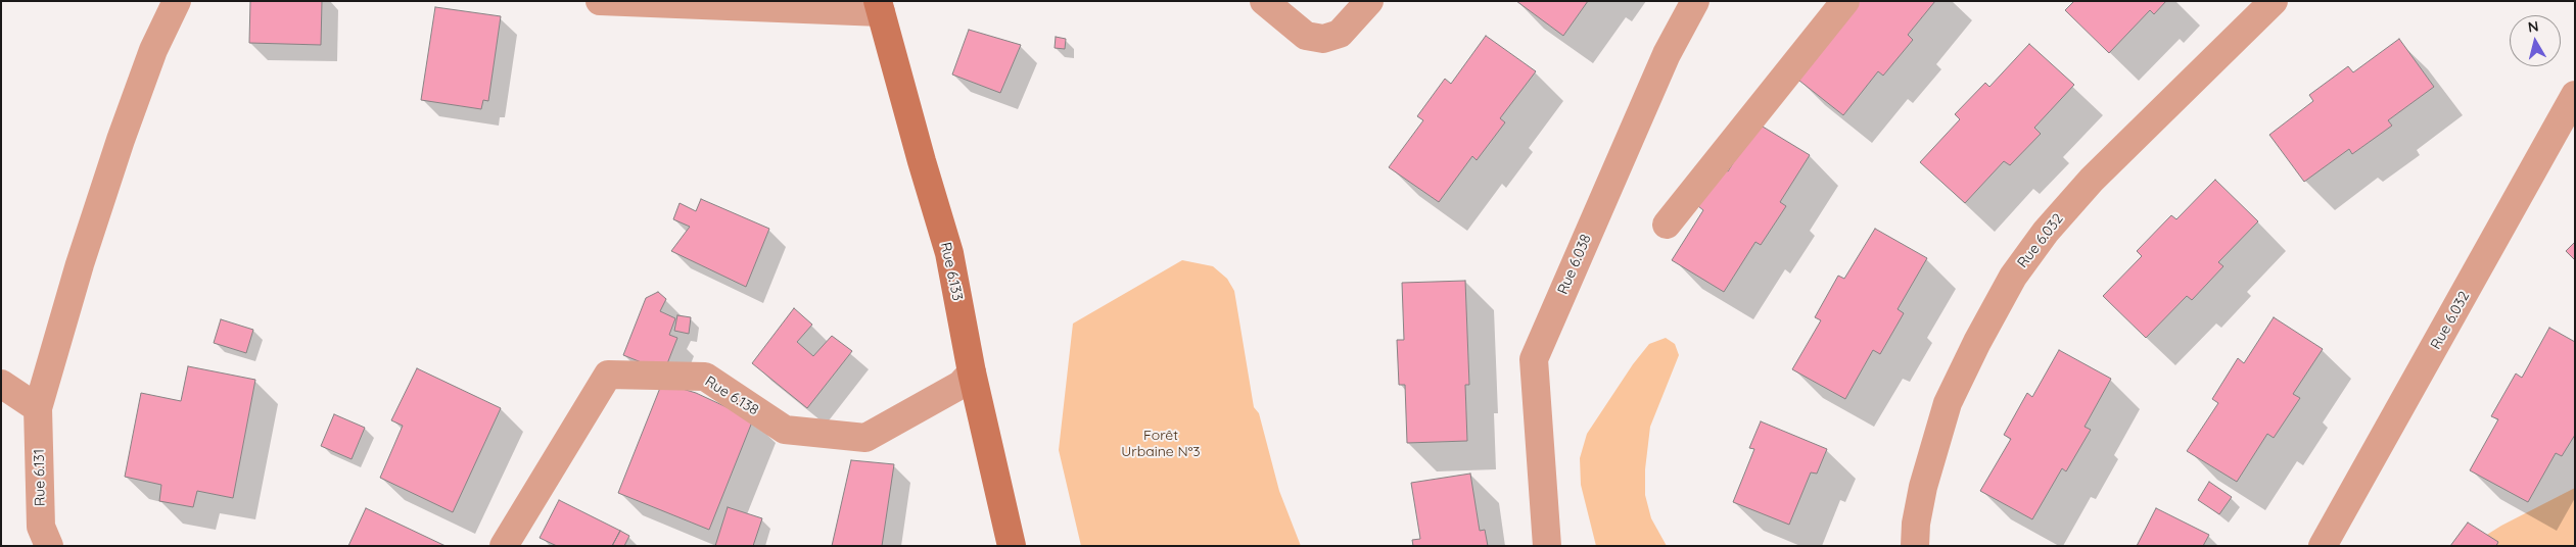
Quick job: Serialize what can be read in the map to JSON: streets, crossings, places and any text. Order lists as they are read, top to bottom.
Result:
{
  "streets": {
    "street": [
      "Rue 6.032",
      "Rue 6.038",
      "Rue 6.133",
      "Rue 6.138",
      "Rue 6.131"
    ]
  },
  "crossings": [
    ["Rue 6.133", "Rue 6.138"]
  ],
  "parks": ["Forêt Urbaine N°3"],
  "north": "top"
}
